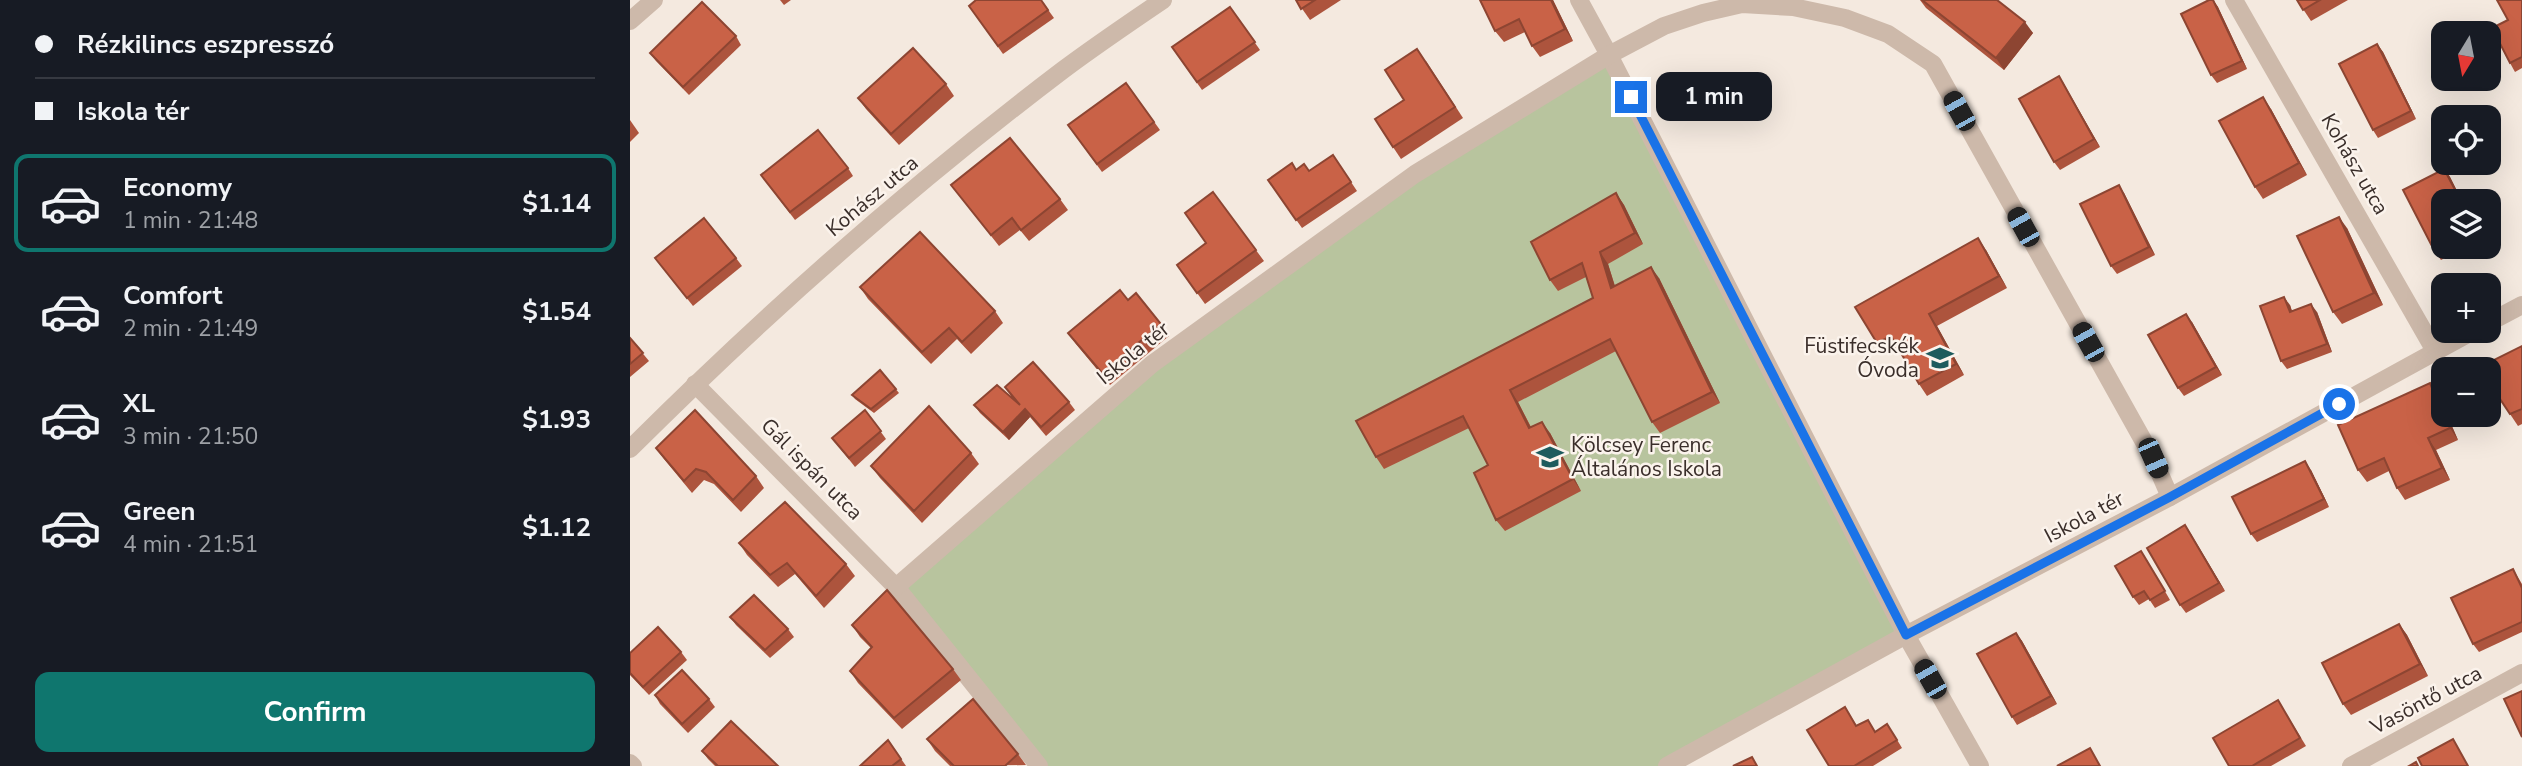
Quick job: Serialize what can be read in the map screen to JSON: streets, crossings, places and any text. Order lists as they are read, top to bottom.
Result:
{
  "streets": {
    "street": [
      "Kohász utca",
      "Iskola tér",
      "Gál ispán utca",
      "Vasöntő utca"
    ]
  },
  "crossings": [
    ["Kohász utca", "Gál ispán utca"],
    ["Iskola tér", "Gál ispán utca"]
  ],
  "places": {
    "school or university": ["Füstifecskék Óvoda", "Kölcsey Ferenc Általános Iskola"]
  },
  "north": "bottom",
  "page": {
    "banner": ["Rézkilincs eszpresszó", "Iskola tér"],
    "map_buttons": ["+", "−"],
    "bubble": "1 min",
    "list": [
      {
        "name": "Economy",
        "note": "1 min · 21:48",
        "value": "$1.14"
      },
      {
        "name": "Comfort",
        "note": "2 min · 21:49",
        "value": "$1.54"
      },
      {
        "name": "XL",
        "note": "3 min · 21:50",
        "value": "$1.93"
      },
      {
        "name": "Green",
        "note": "4 min · 21:51",
        "value": "$1.12"
      }
    ],
    "buttons": "Confirm"
  }
}
